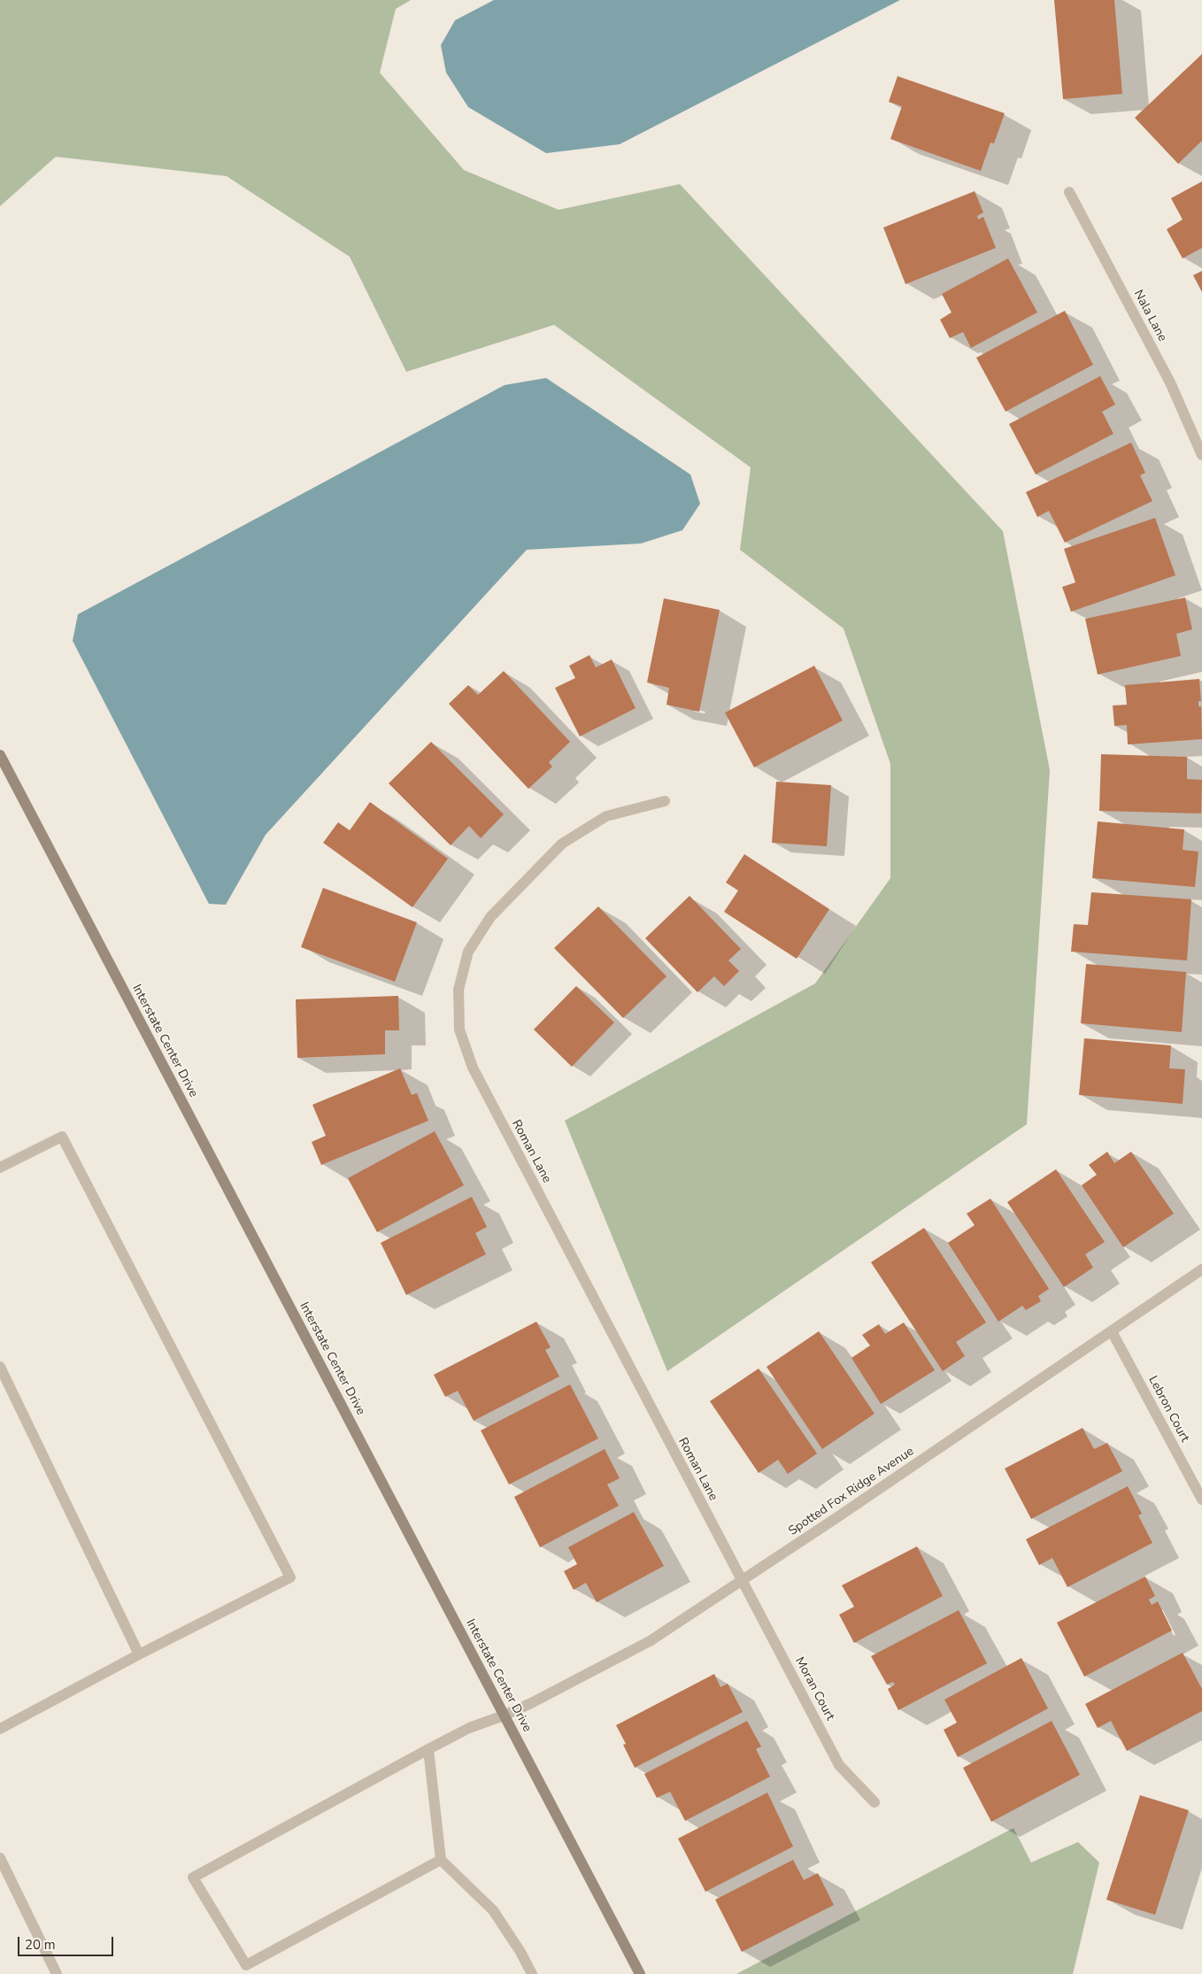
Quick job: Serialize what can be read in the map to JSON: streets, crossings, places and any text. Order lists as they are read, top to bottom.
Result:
{
  "streets": {
    "street": [
      "Nala Lane",
      "Interstate Center Drive",
      "Roman Lane",
      "Lebron Court",
      "Spotted Fox Ridge Avenue",
      "Moran Court"
    ]
  },
  "crossings": [
    ["Interstate Center Drive", "Spotted Fox Ridge Avenue"],
    ["Roman Lane", "Spotted Fox Ridge Avenue"],
    ["Roman Lane", "Moran Court"],
    ["Lebron Court", "Spotted Fox Ridge Avenue"],
    ["Spotted Fox Ridge Avenue", "Moran Court"]
  ],
  "scale_bar": "20 m"
}
